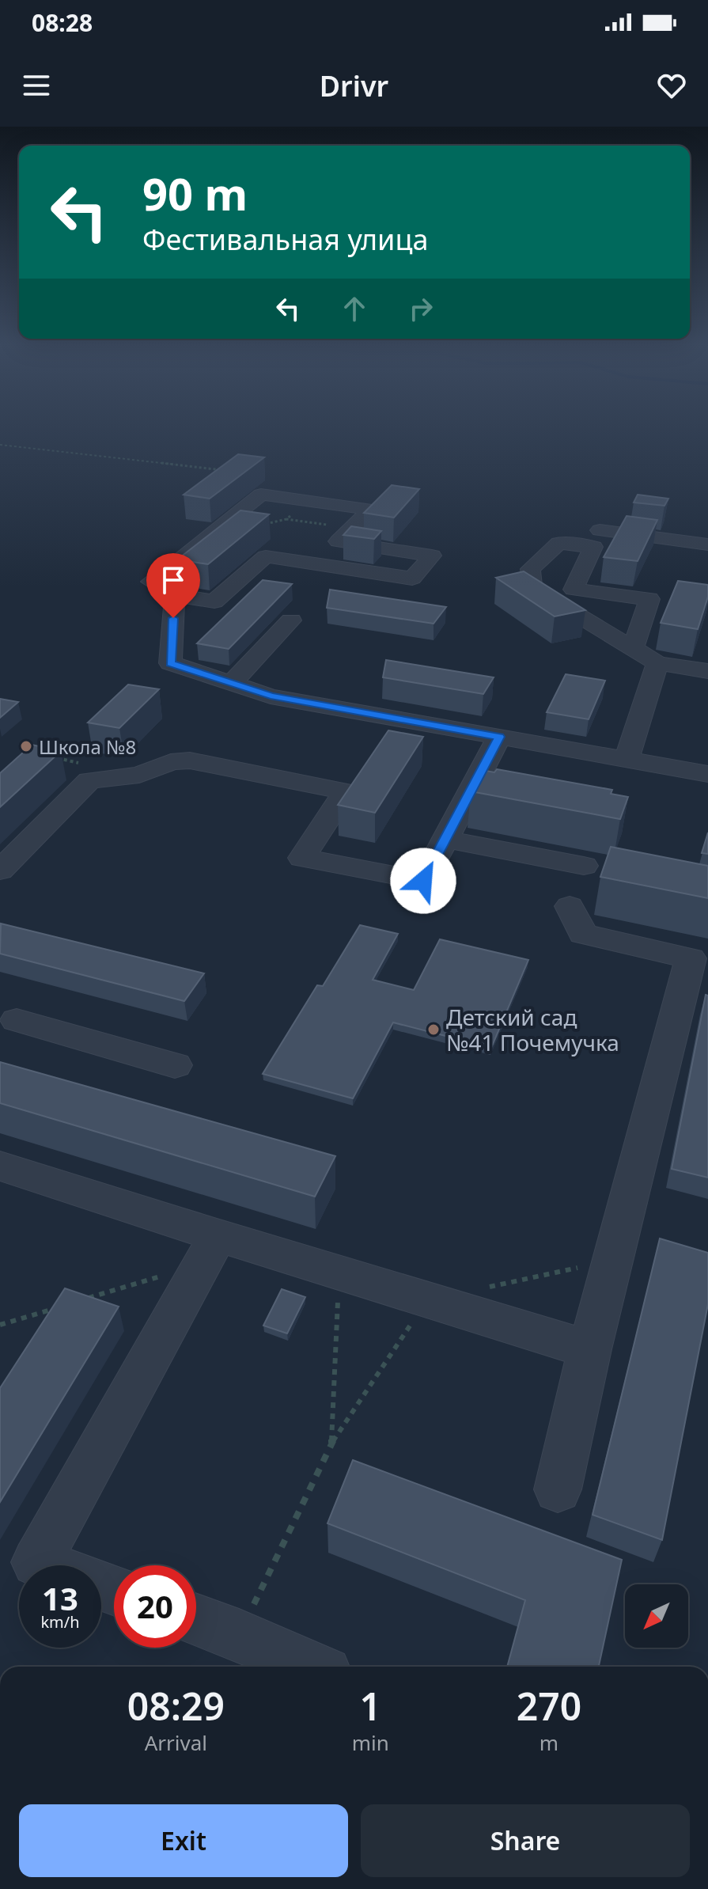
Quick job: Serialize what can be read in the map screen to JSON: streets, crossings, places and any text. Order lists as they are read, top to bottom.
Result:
{
  "places": ["Школа №8", "Детский сад №41 Почемучка"],
  "north": "bottom left",
  "page": {
    "status": "08:28",
    "header": "Drivr",
    "turn": ["90 m", "Фестивальная улица"],
    "speed": "13 km/h",
    "limit": "20",
    "eta": [
      "08:29",
      "Arrival",
      "1",
      "min",
      "270",
      "m"
    ],
    "buttons": ["Exit", "Share"]
  }
}
